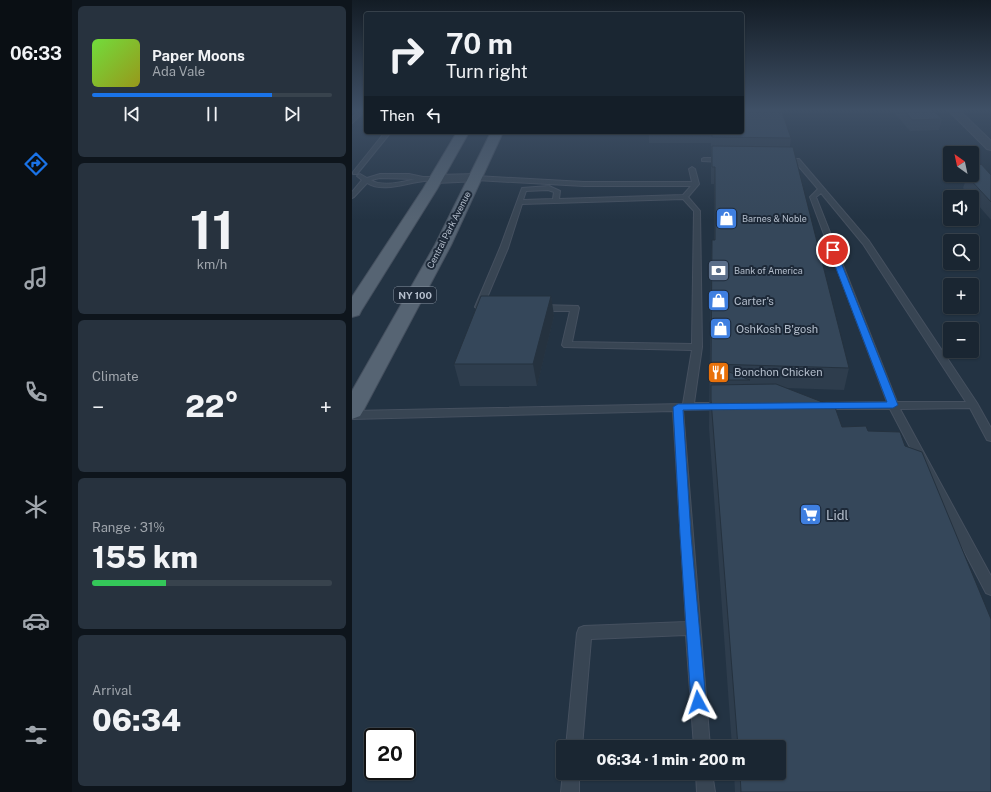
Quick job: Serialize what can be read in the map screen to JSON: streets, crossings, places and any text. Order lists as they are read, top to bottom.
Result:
{
  "streets": {
    "main road": ["Central Park Avenue", "NY 100"]
  },
  "places": {
    "shop": ["Barnes & Noble", "Carter's", "OshKosh B'gosh"],
    "bank": ["Bank of America"],
    "restaurant": ["Bonchon Chicken"],
    "supermarket": ["Lidl"]
  },
  "north": "top left",
  "page": {
    "tabs": "06:33",
    "turn": ["70 m", "Turn right"],
    "song": ["Paper Moons", "Ada Vale"],
    "then": "Then",
    "map_buttons": ["+", "−"],
    "tile": [
      ["11", "km/h"],
      "Climate",
      ["Range · 31%", "155 km"],
      ["Arrival", "06:34"]
    ],
    "heat": ["−", "22°", "+"],
    "limit": "20",
    "trip": "06:34 · 1 min · 200 m"
  }
}
